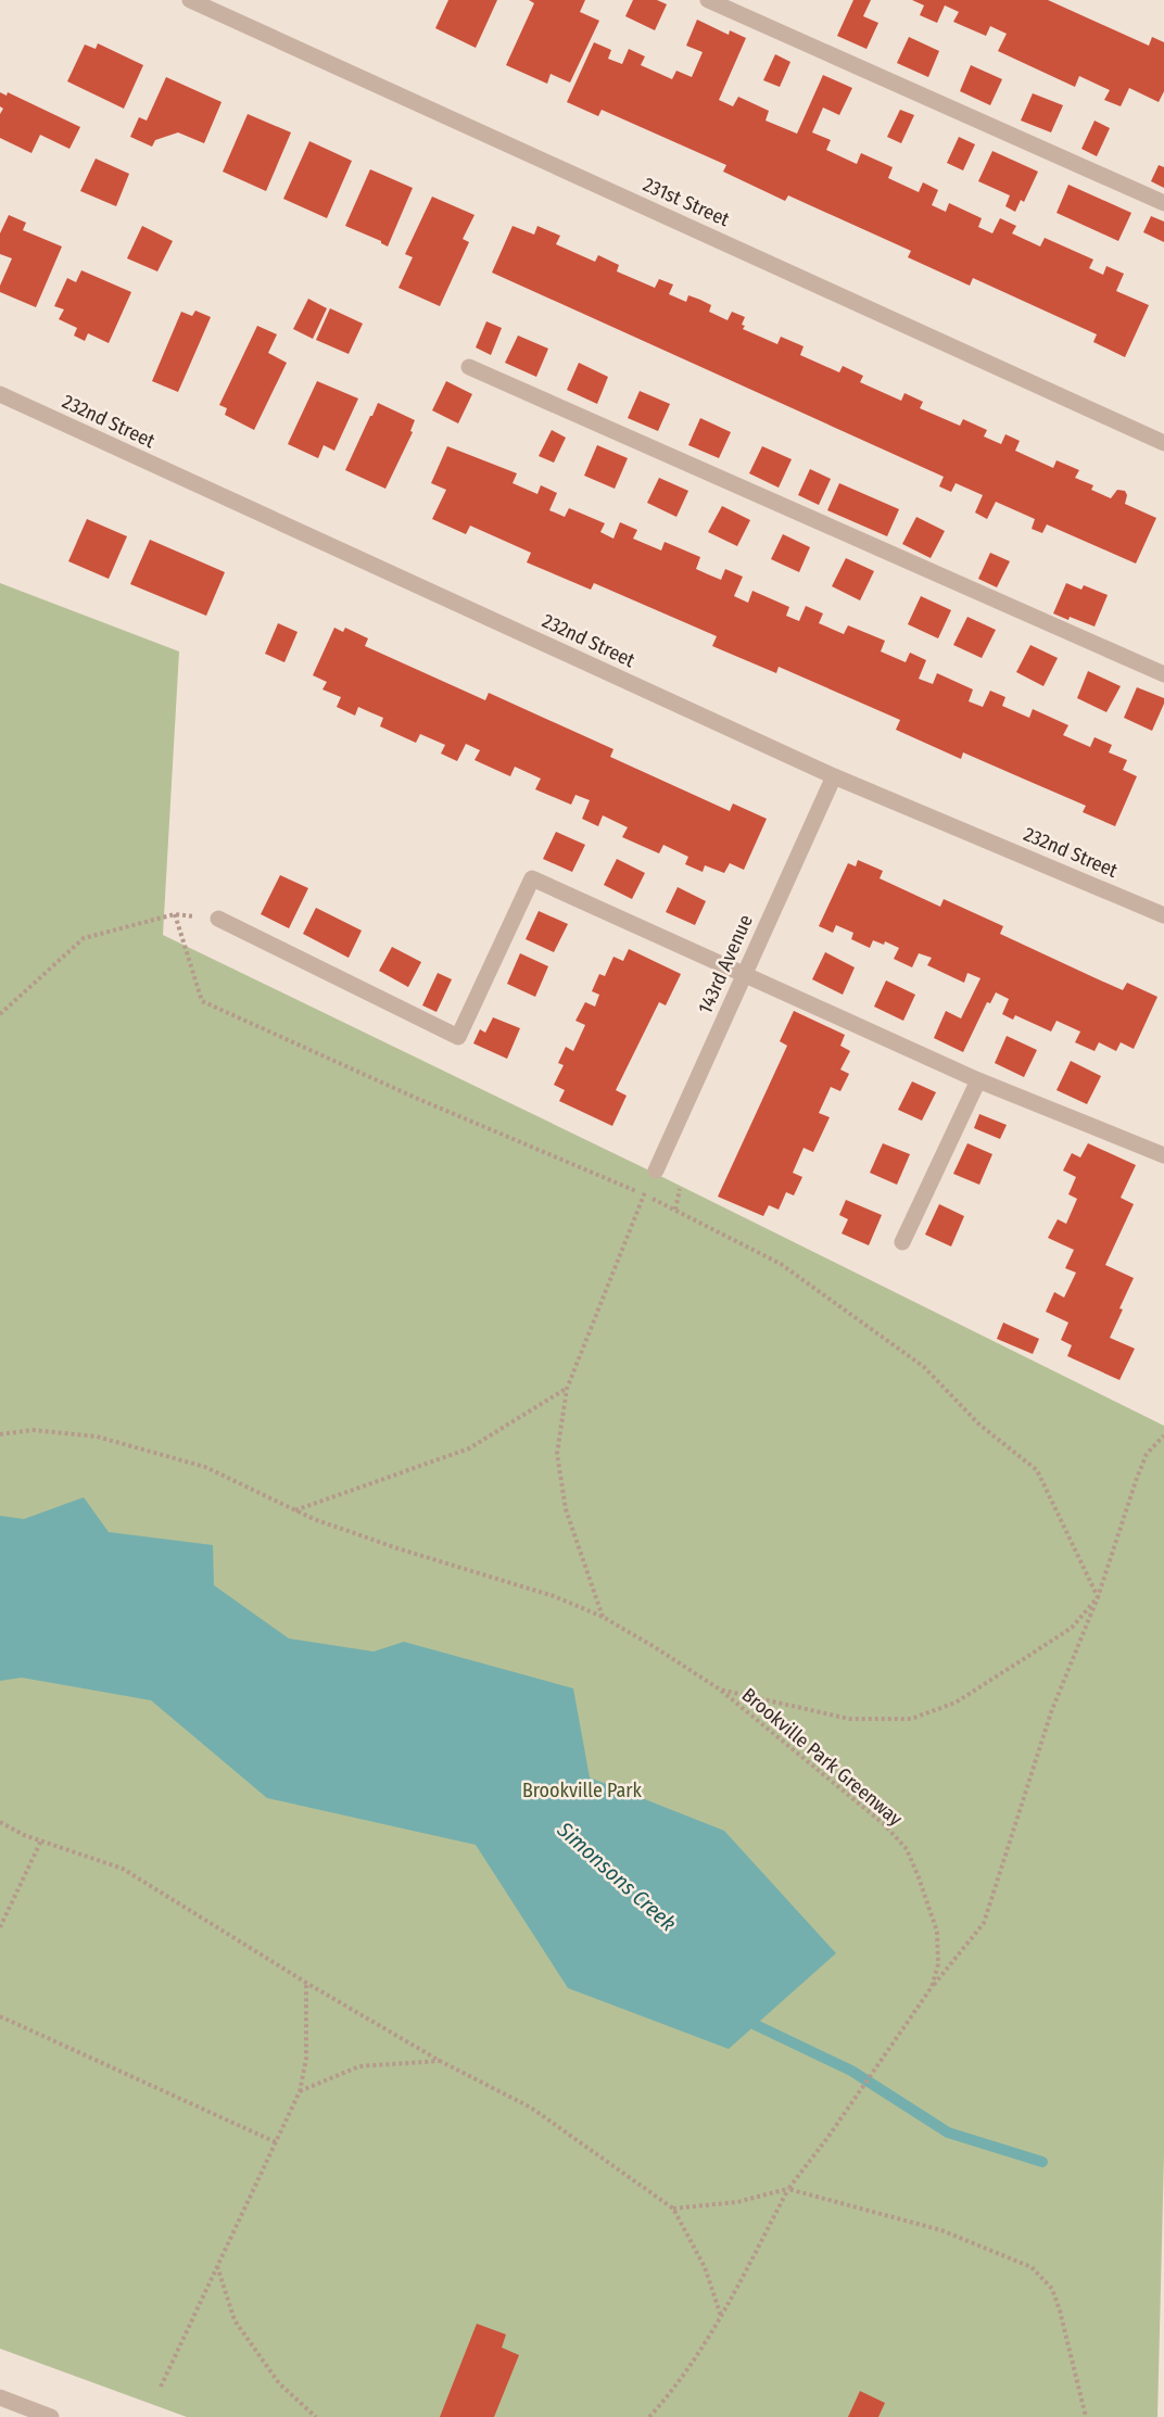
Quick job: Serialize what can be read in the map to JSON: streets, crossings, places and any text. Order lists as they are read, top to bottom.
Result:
{
  "streets": {
    "street": ["231st Street", "232nd Street", "143rd Avenue"],
    "path": ["Brookville Park Greenway"]
  },
  "crossings": [
    ["232nd Street", "143rd Avenue"]
  ],
  "water": ["Simonsons Creek"],
  "parks": ["Brookville Park"]
}
